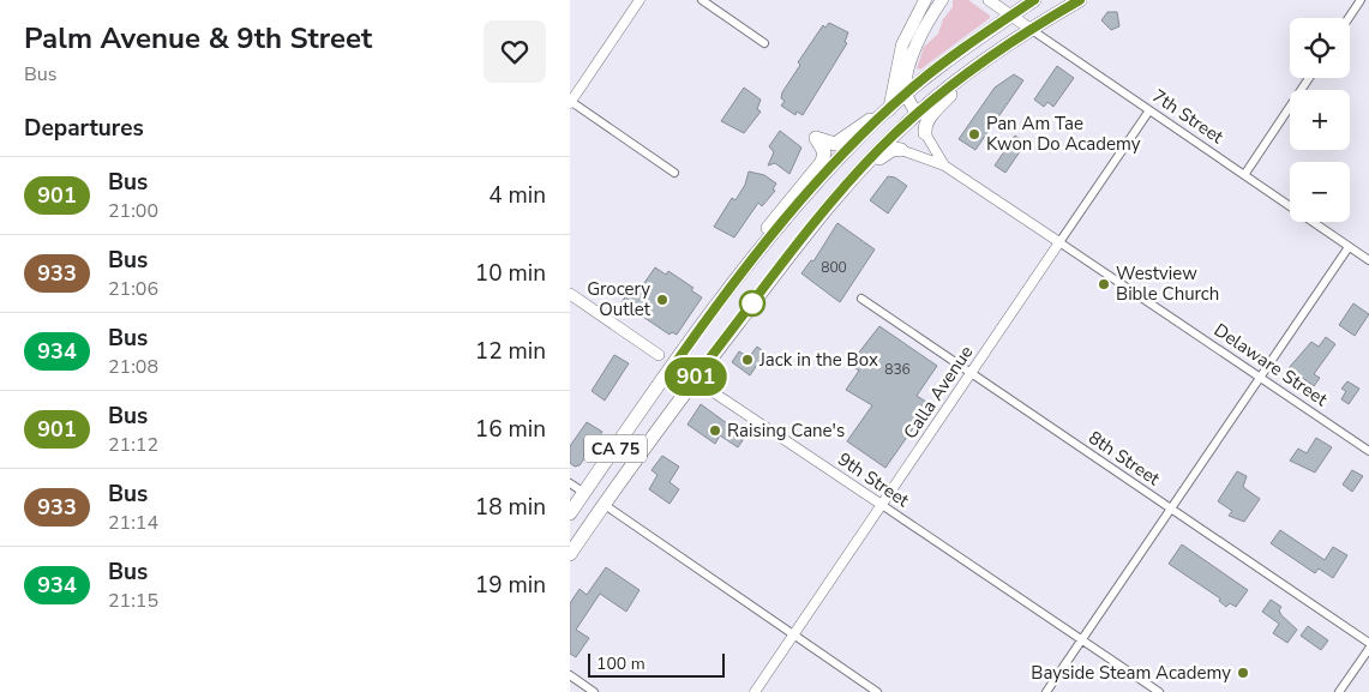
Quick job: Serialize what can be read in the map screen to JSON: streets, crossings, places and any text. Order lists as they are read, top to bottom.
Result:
{
  "streets": {
    "highway": ["CA 75"],
    "main road": ["7th Street", "9th Street"],
    "street": ["Delaware Street", "Calla Avenue", "8th Street"]
  },
  "crossings": [
    ["7th Street", "Calla Avenue"],
    ["7th Street", "CA 75"],
    ["Delaware Street", "Calla Avenue"],
    ["Calla Avenue", "8th Street"],
    ["Calla Avenue", "9th Street"],
    ["CA 75", "9th Street"]
  ],
  "places": [
    "Pan Am Tae Kwon Do Academy",
    "Westview Bible Church",
    "Grocery Outlet",
    "Jack in the Box",
    "Raising Cane's",
    "Bayside Steam Academy"
  ],
  "lines": ["bus line 901"],
  "house_numbers": ["800", "836"],
  "scale_bar": "100 m",
  "page": {
    "heading": [
      ["Palm Avenue & 9th Street", "Bus"],
      "Departures"
    ],
    "on_map": "901",
    "map_buttons": ["+", "−"],
    "list": [
      {
        "mark": "901",
        "name": "Bus",
        "note": "21:00",
        "value": "4 min"
      },
      {
        "mark": "933",
        "name": "Bus",
        "note": "21:06",
        "value": "10 min"
      },
      {
        "mark": "934",
        "name": "Bus",
        "note": "21:08",
        "value": "12 min"
      },
      {
        "mark": "901",
        "name": "Bus",
        "note": "21:12",
        "value": "16 min"
      },
      {
        "mark": "933",
        "name": "Bus",
        "note": "21:14",
        "value": "18 min"
      },
      {
        "mark": "934",
        "name": "Bus",
        "note": "21:15",
        "value": "19 min"
      }
    ],
    "scale": "100 m"
  }
}
